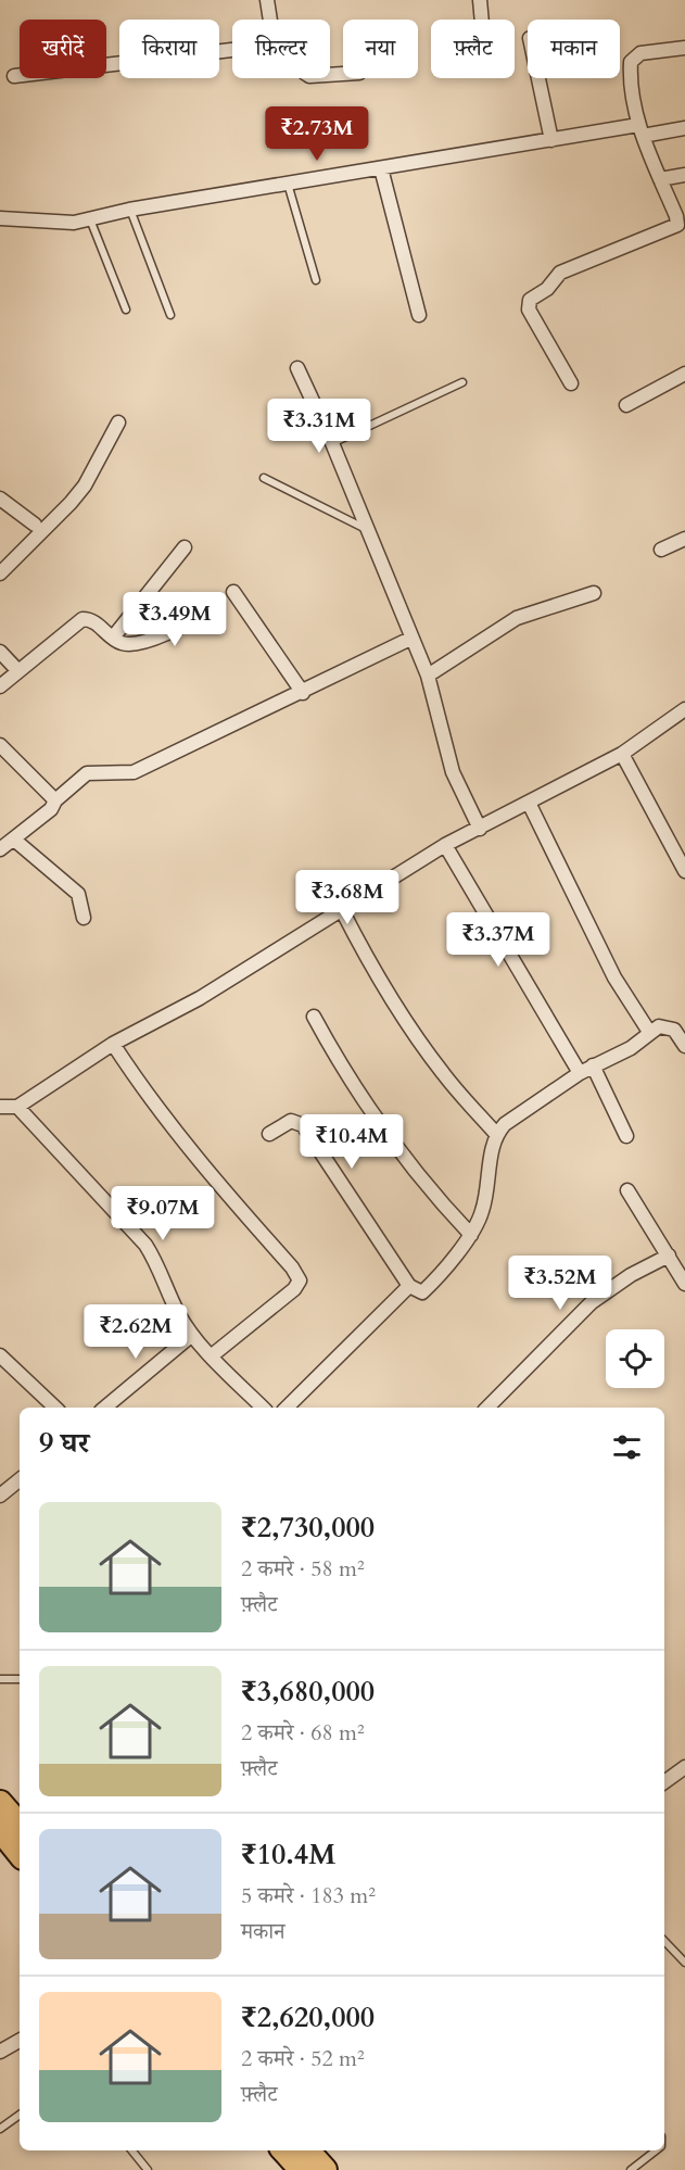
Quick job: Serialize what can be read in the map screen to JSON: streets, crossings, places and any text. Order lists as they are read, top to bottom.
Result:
{
  "page": {
    "chip": [
      "खरीदें",
      "किराया",
      "फ़िल्टर",
      "नया",
      "फ़्लैट",
      "मकान"
    ],
    "price": [
      "₹2.73M",
      "₹3.31M",
      "₹3.49M",
      "₹3.68M",
      "₹3.37M",
      "₹10.4M",
      "₹9.07M",
      "₹3.52M",
      "₹2.62M"
    ],
    "heading": "9 घर",
    "list": [
      {
        "name": "₹2,730,000",
        "note": "2 कमरे · 58 m² · फ़्लैट"
      },
      {
        "name": "₹3,680,000",
        "note": "2 कमरे · 68 m² · फ़्लैट"
      },
      {
        "name": "₹10.4M",
        "note": "5 कमरे · 183 m² · मकान"
      },
      {
        "name": "₹2,620,000",
        "note": "2 कमरे · 52 m² · फ़्लैट"
      }
    ]
  }
}
